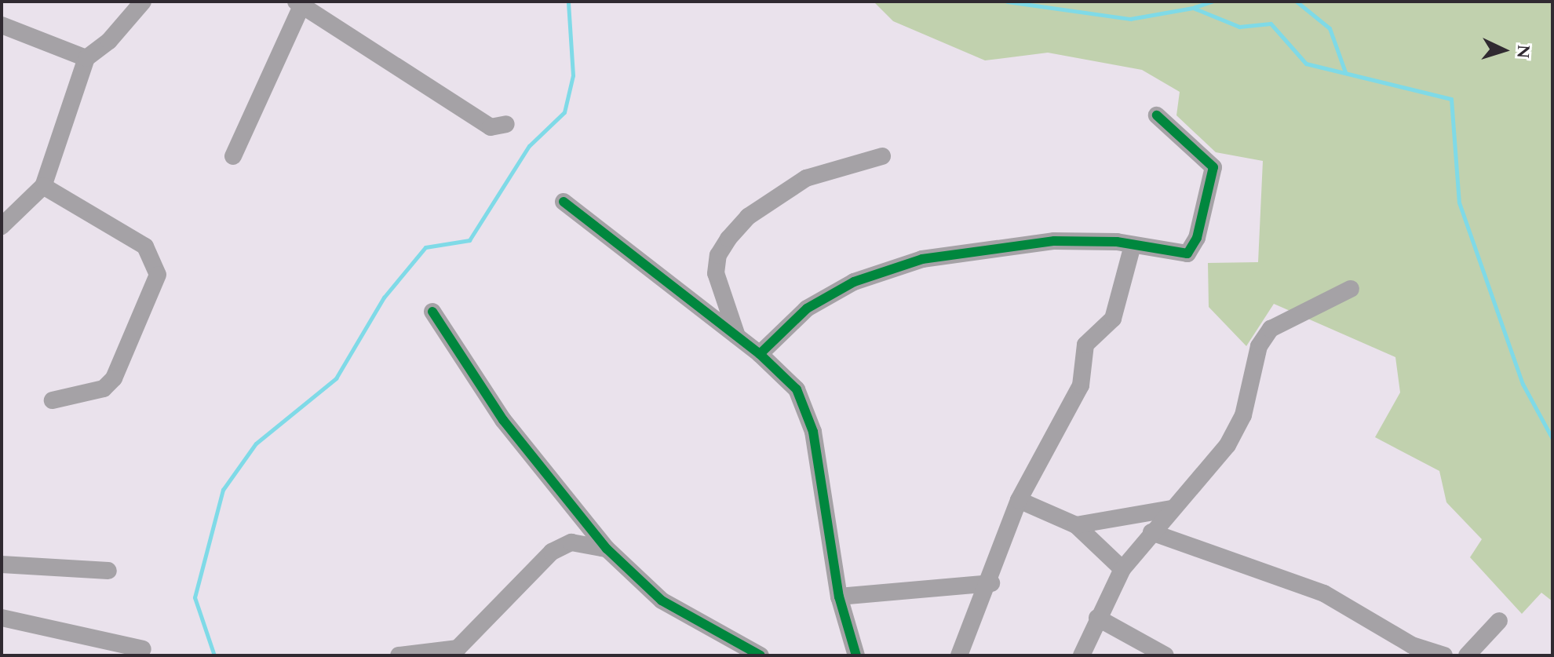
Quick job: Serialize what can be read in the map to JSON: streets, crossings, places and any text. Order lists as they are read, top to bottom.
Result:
{
  "north": "right"
}
